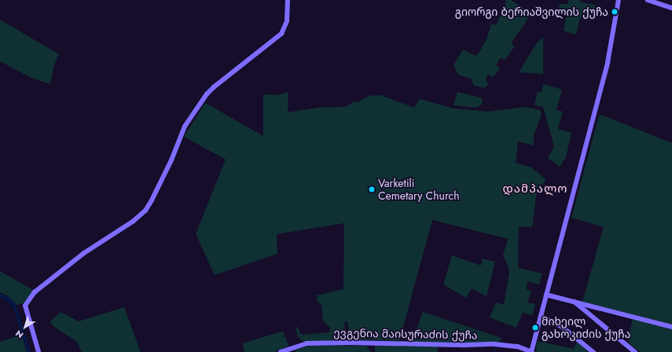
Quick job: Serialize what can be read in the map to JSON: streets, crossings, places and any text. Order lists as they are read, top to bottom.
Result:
{
  "streets": {
    "street": ["ევგენია მაისურაძის ქუჩა"]
  },
  "districts": ["დამპალო"],
  "places": ["გიორგი ბერიაშვილის ქუჩა", "Varketili Cemetary Church", "მიხეილ გახოკიძის ქუჩა"],
  "north": "bottom left"
}
